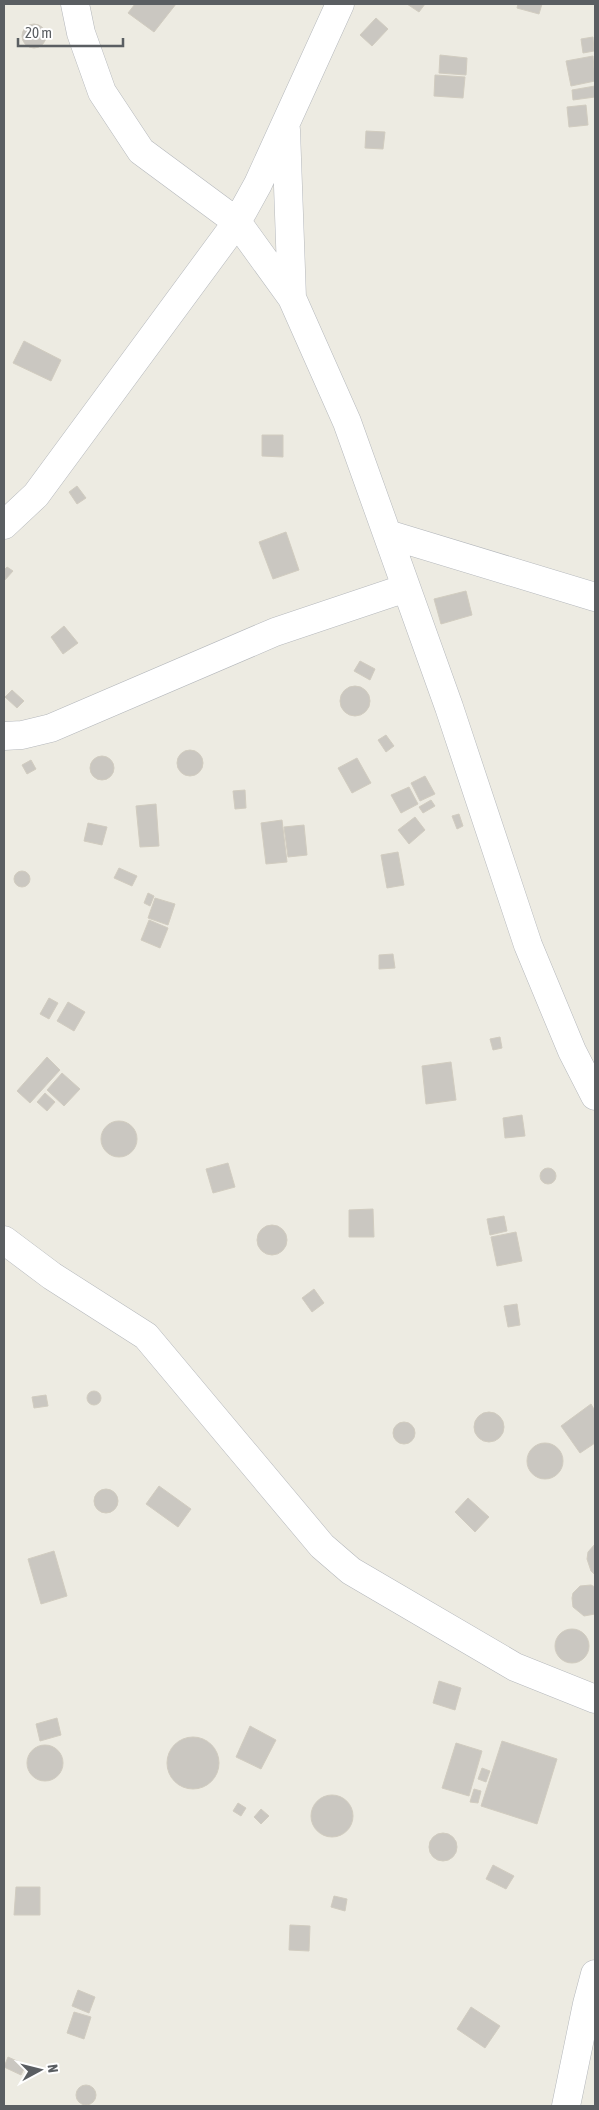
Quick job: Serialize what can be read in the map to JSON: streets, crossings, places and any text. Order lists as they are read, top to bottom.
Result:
{
  "scale_bar": "20 m",
  "north": "right"
}
